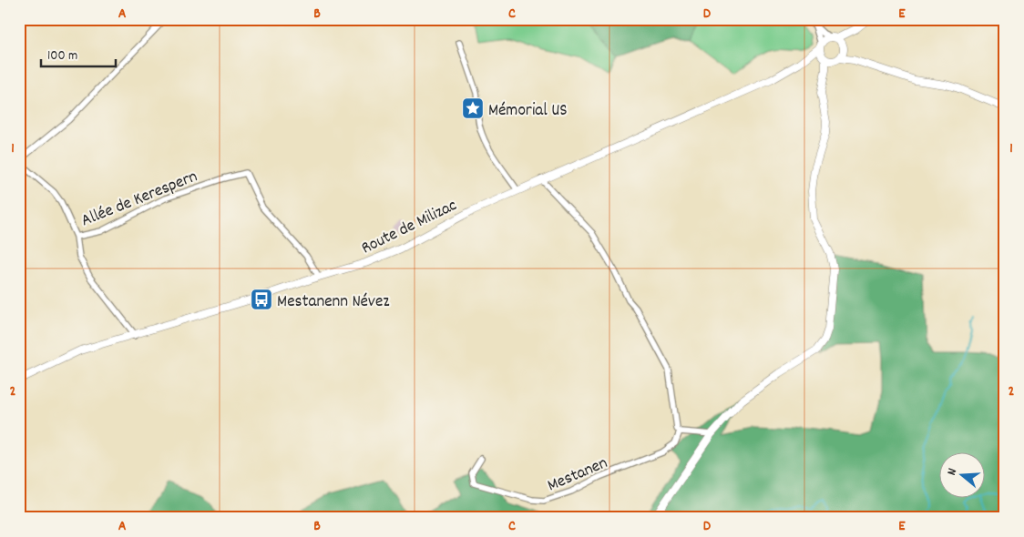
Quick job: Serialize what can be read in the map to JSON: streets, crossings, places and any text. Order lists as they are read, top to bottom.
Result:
{
  "streets": {
    "main road": ["Route de Milizac"],
    "street": ["Allée de Kerespern", "Mestanen"]
  },
  "crossings": [
    ["Allée de Kerespern", "Route de Milizac"]
  ],
  "places": {
    "place": ["Mémorial US"],
    "bus stop": ["Mestanenn Névez"]
  },
  "scale_bar": "100 m",
  "north": "left",
  "grid": {
    "columns": [
      "A",
      "B",
      "C",
      "D",
      "E"
    ],
    "rows": ["1", "2"]
  }
}
